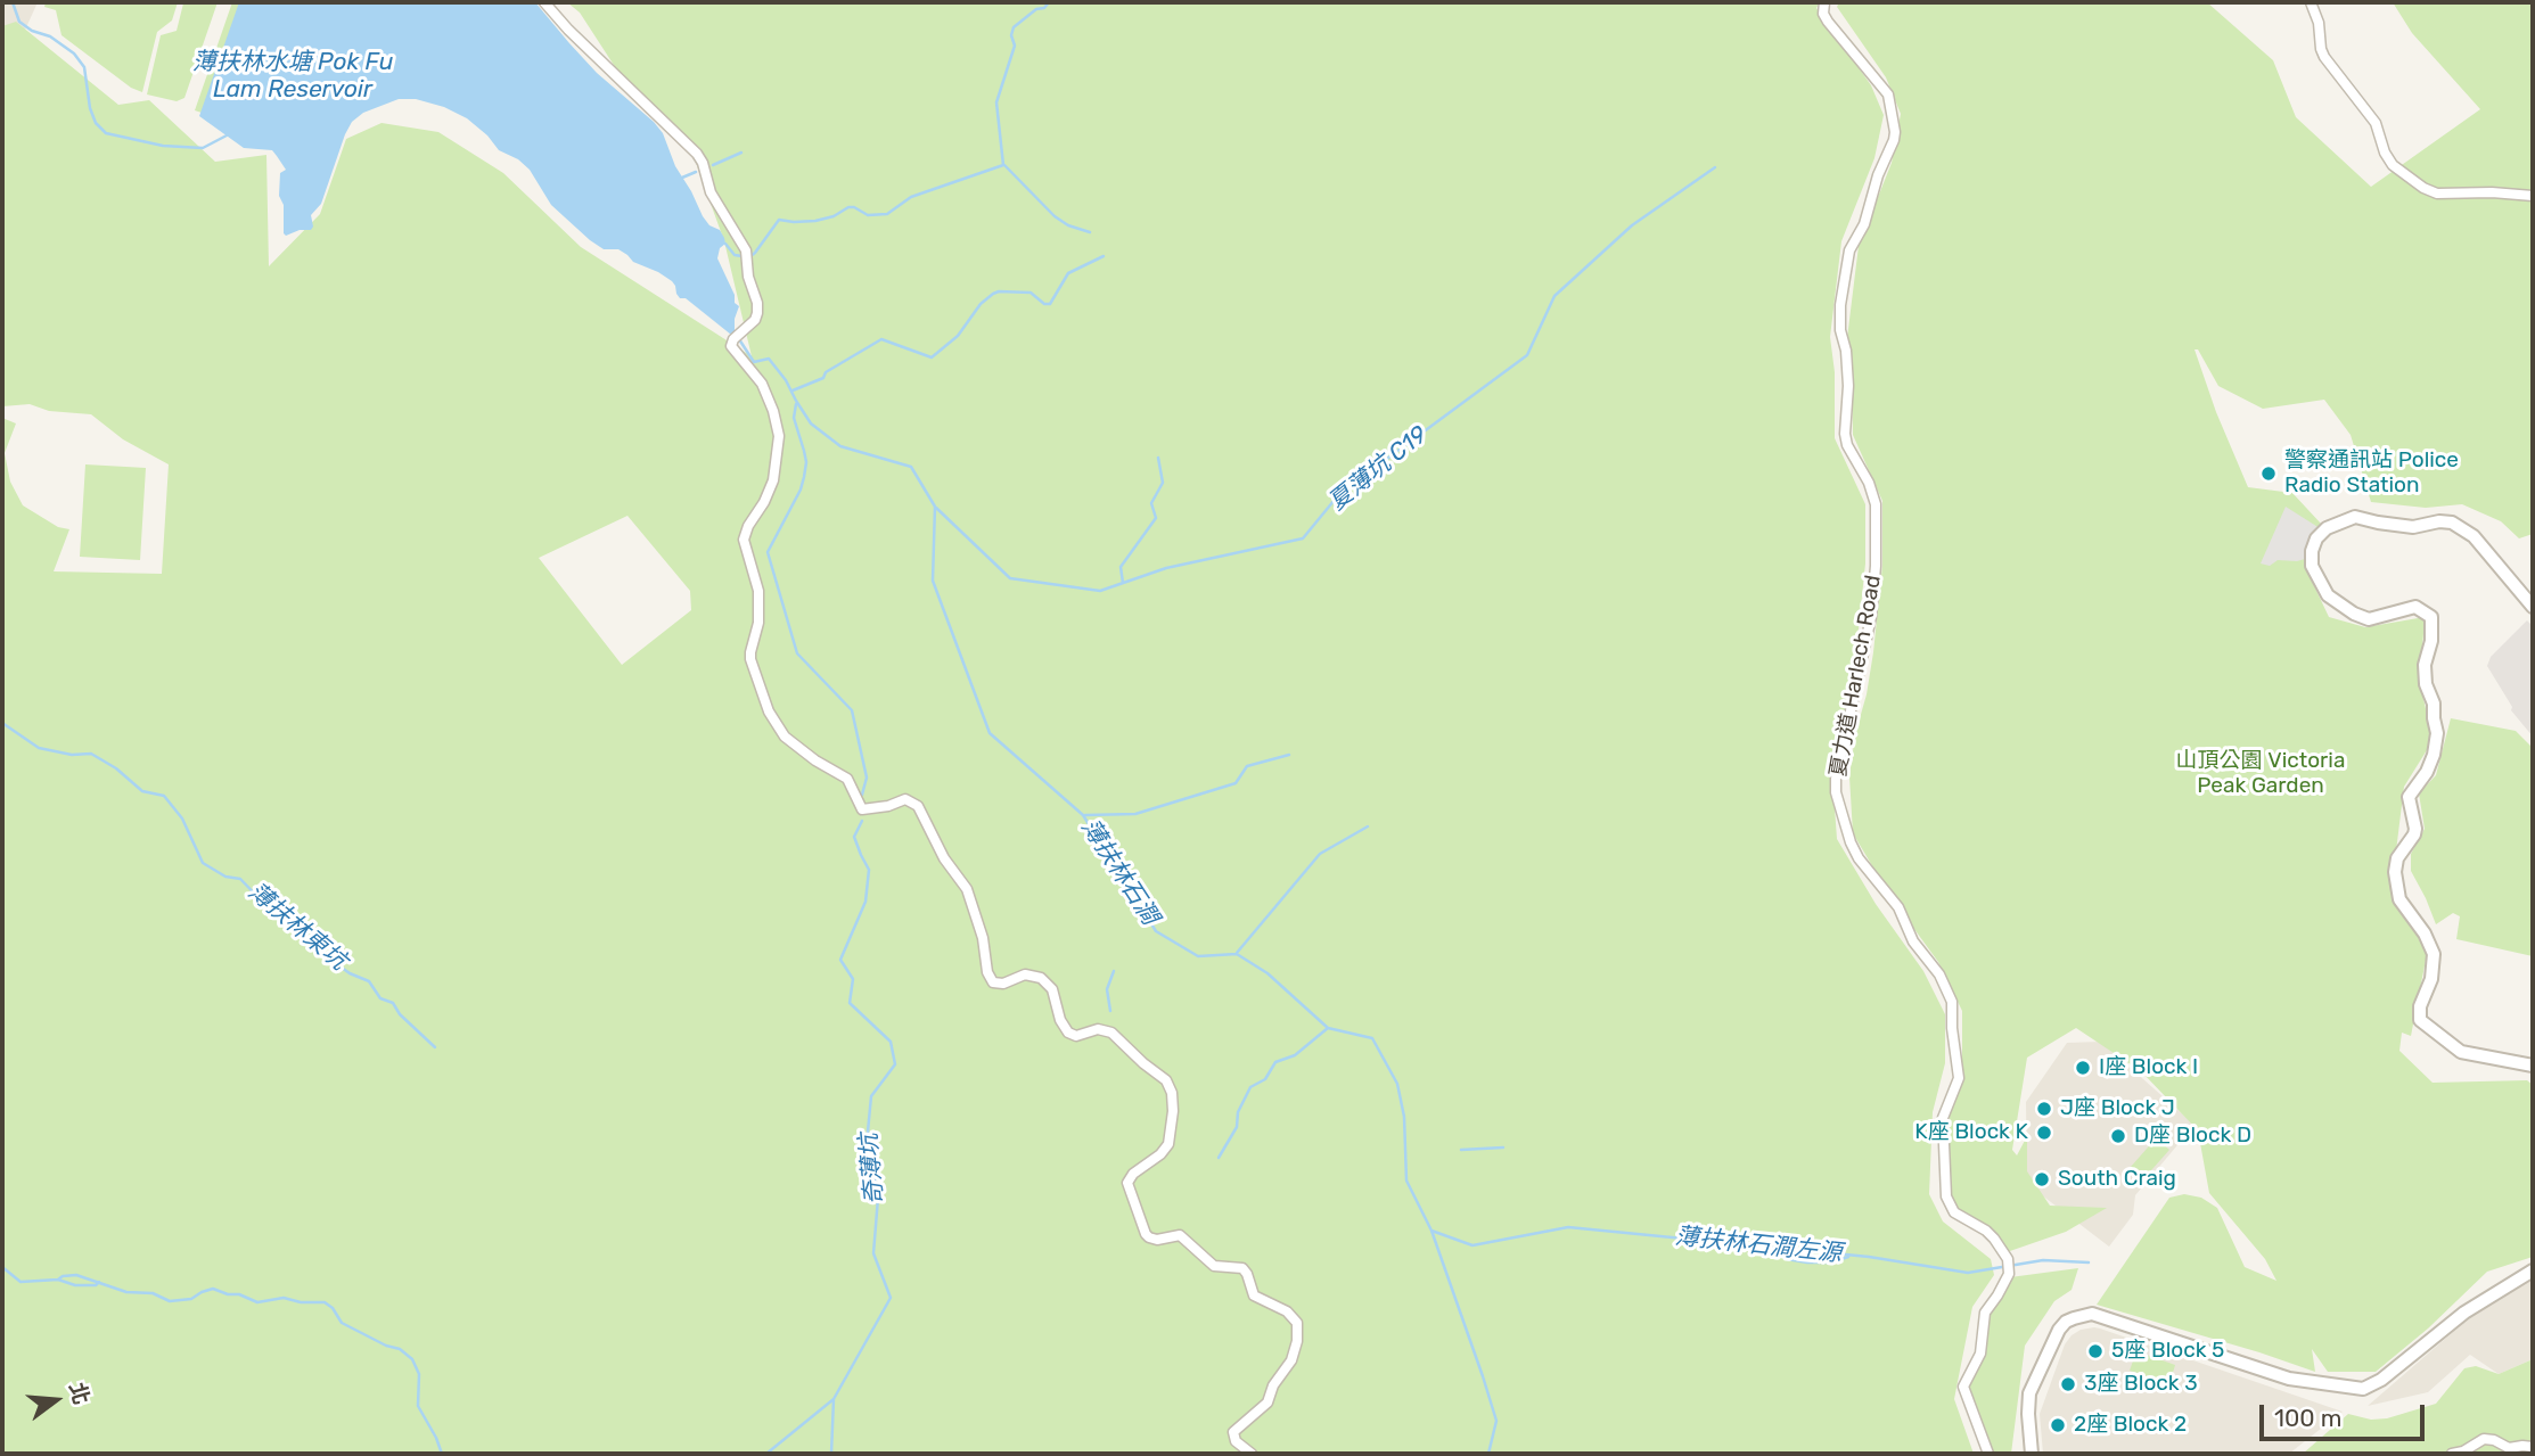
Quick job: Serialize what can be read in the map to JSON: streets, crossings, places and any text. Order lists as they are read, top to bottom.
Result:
{
  "streets": {
    "street": ["夏力道 Harlech Road"]
  },
  "water": [
    "薄扶林水塘 Pok Fu Lam Reservoir",
    "夏薄坑 C19",
    "薄扶林石澗",
    "薄扶林東坑",
    "奇薄坑",
    "薄扶林石澗左源"
  ],
  "parks": ["山頂公園 Victoria Peak Garden"],
  "places": [
    "警察通訊站 Police Radio Station",
    "I座 Block I",
    "J座 Block J",
    "K座 Block K",
    "D座 Block D",
    "South Craig",
    "5座 Block 5",
    "3座 Block 3",
    "2座 Block 2"
  ],
  "scale_bar": "100 m",
  "north": "right"
}
